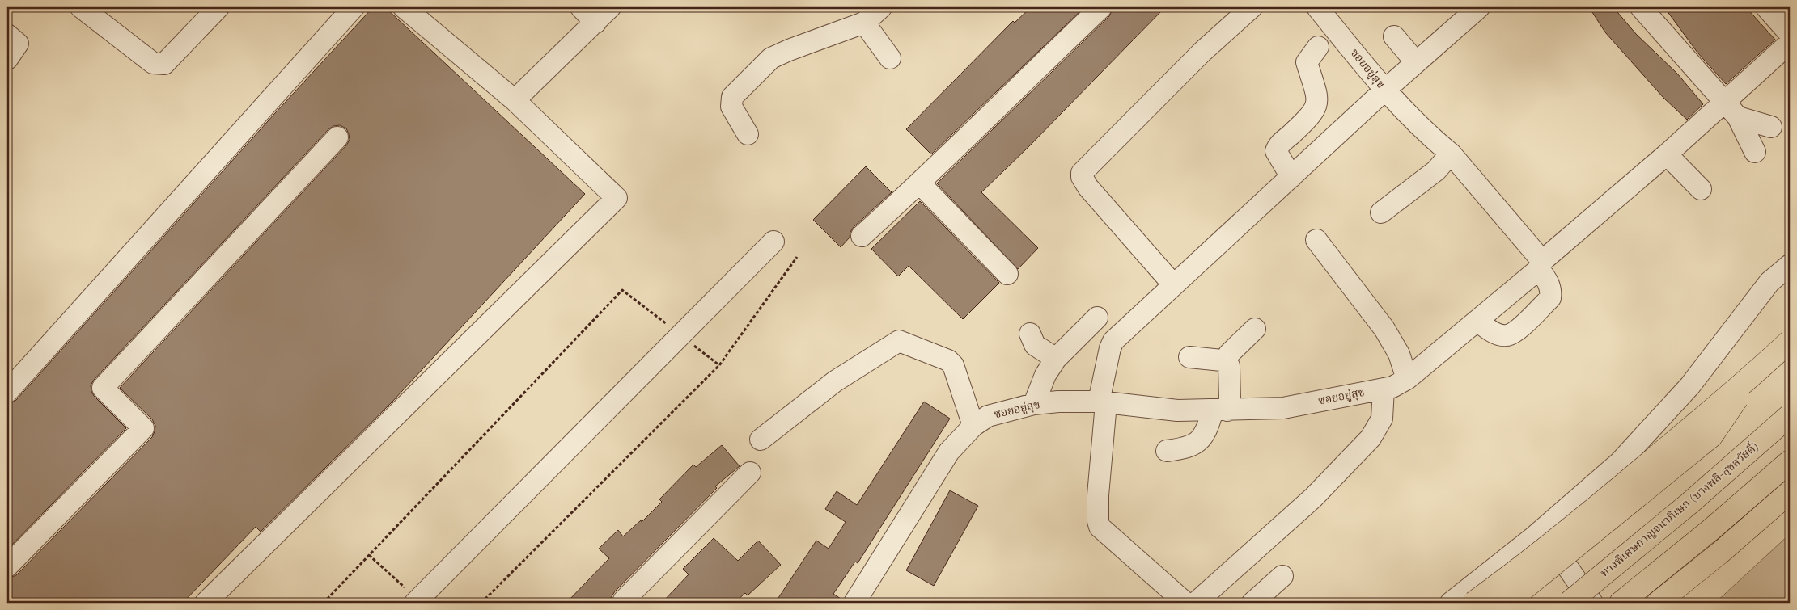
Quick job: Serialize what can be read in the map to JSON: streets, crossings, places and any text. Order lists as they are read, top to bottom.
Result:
{
  "streets": {
    "highway": ["ทางพิเศษกาญจนาภิเษก (บางพลี-สุขสวัสดิ์)"],
    "street": ["ซอยอยู่สุข"]
  }
}
